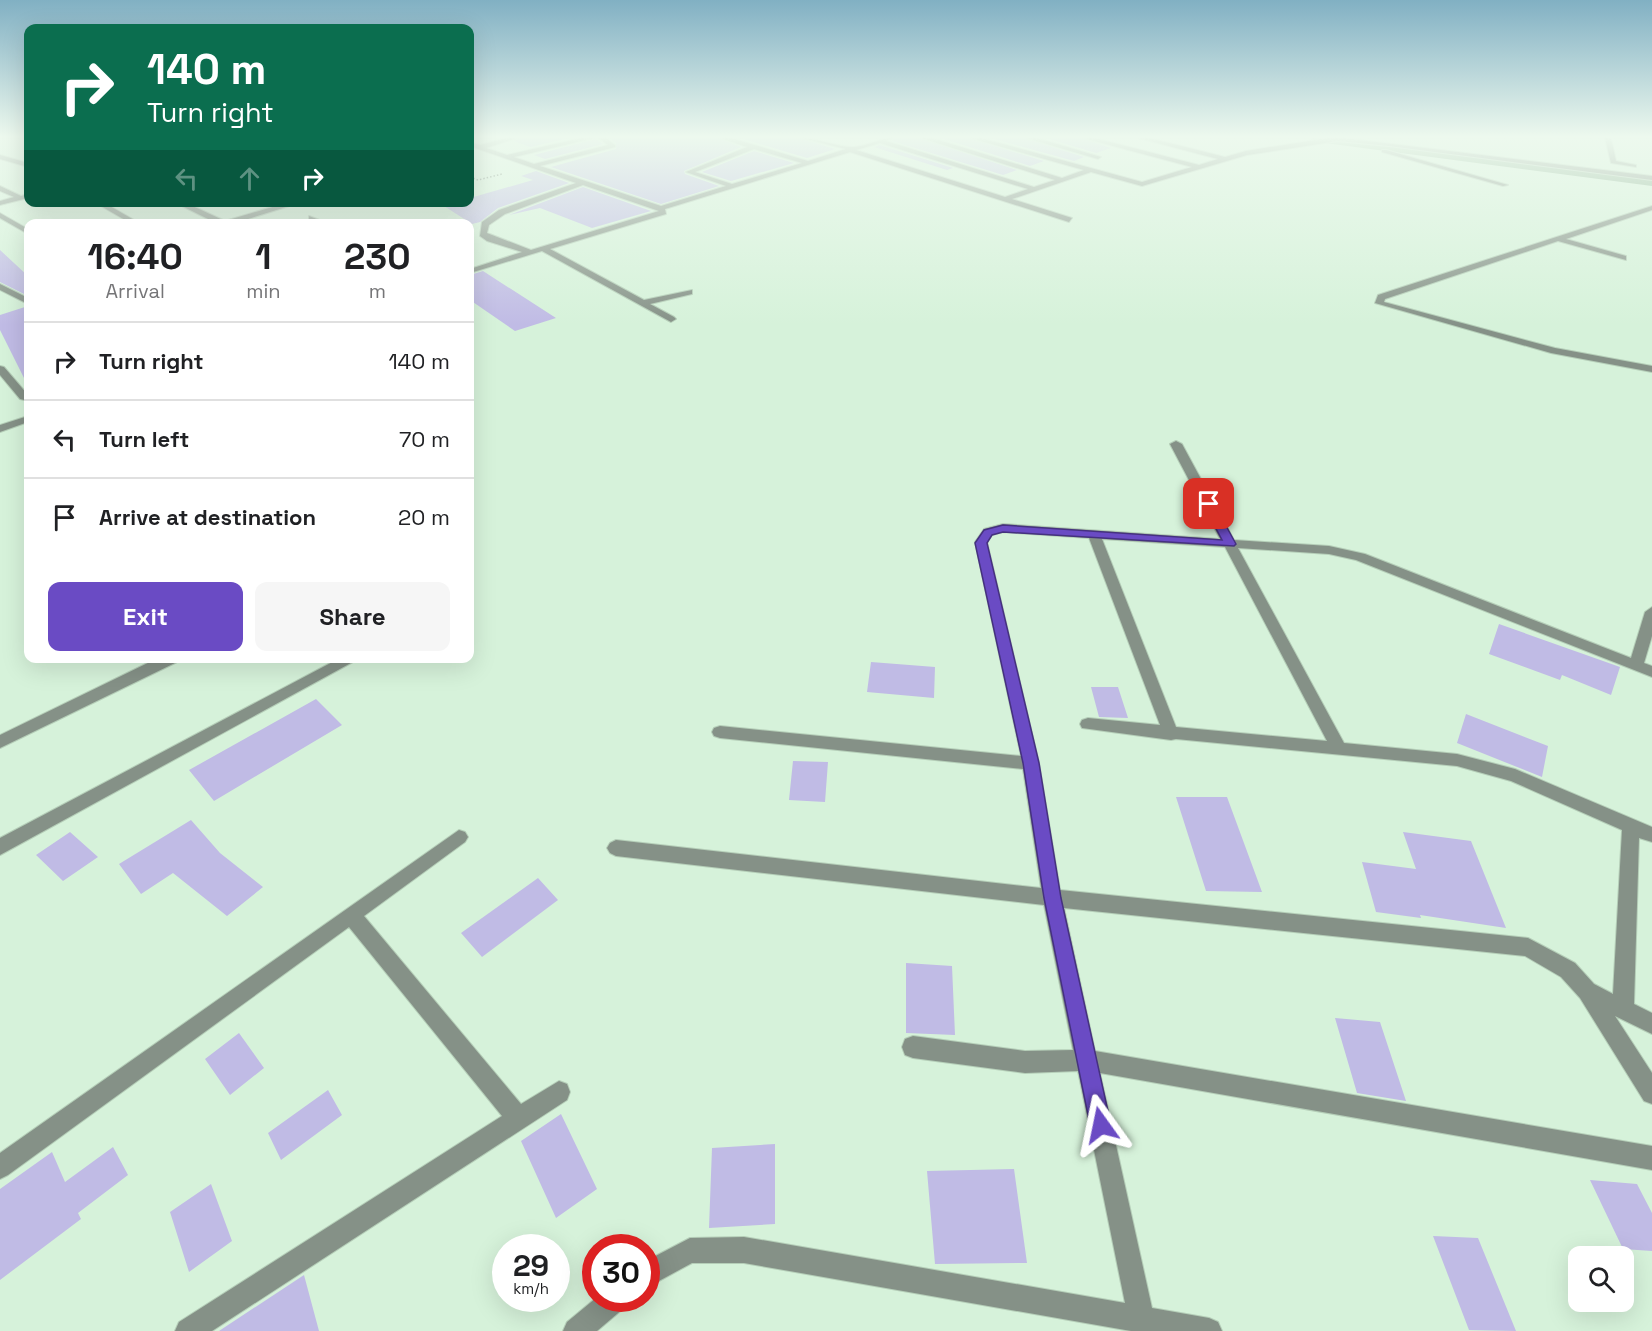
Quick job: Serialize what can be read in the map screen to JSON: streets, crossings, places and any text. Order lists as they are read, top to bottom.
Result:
{
  "page": {
    "turn": ["140 m", "Turn right"],
    "eta": [
      "16:40",
      "Arrival",
      "1",
      "min",
      "230",
      "m"
    ],
    "list": [
      {
        "name": "Turn right",
        "value": "140 m"
      },
      {
        "name": "Turn left",
        "value": "70 m"
      },
      {
        "name": "Arrive at destination",
        "value": "20 m"
      }
    ],
    "buttons": ["Exit", "Share"],
    "speed": "29 km/h",
    "limit": "30"
  }
}
